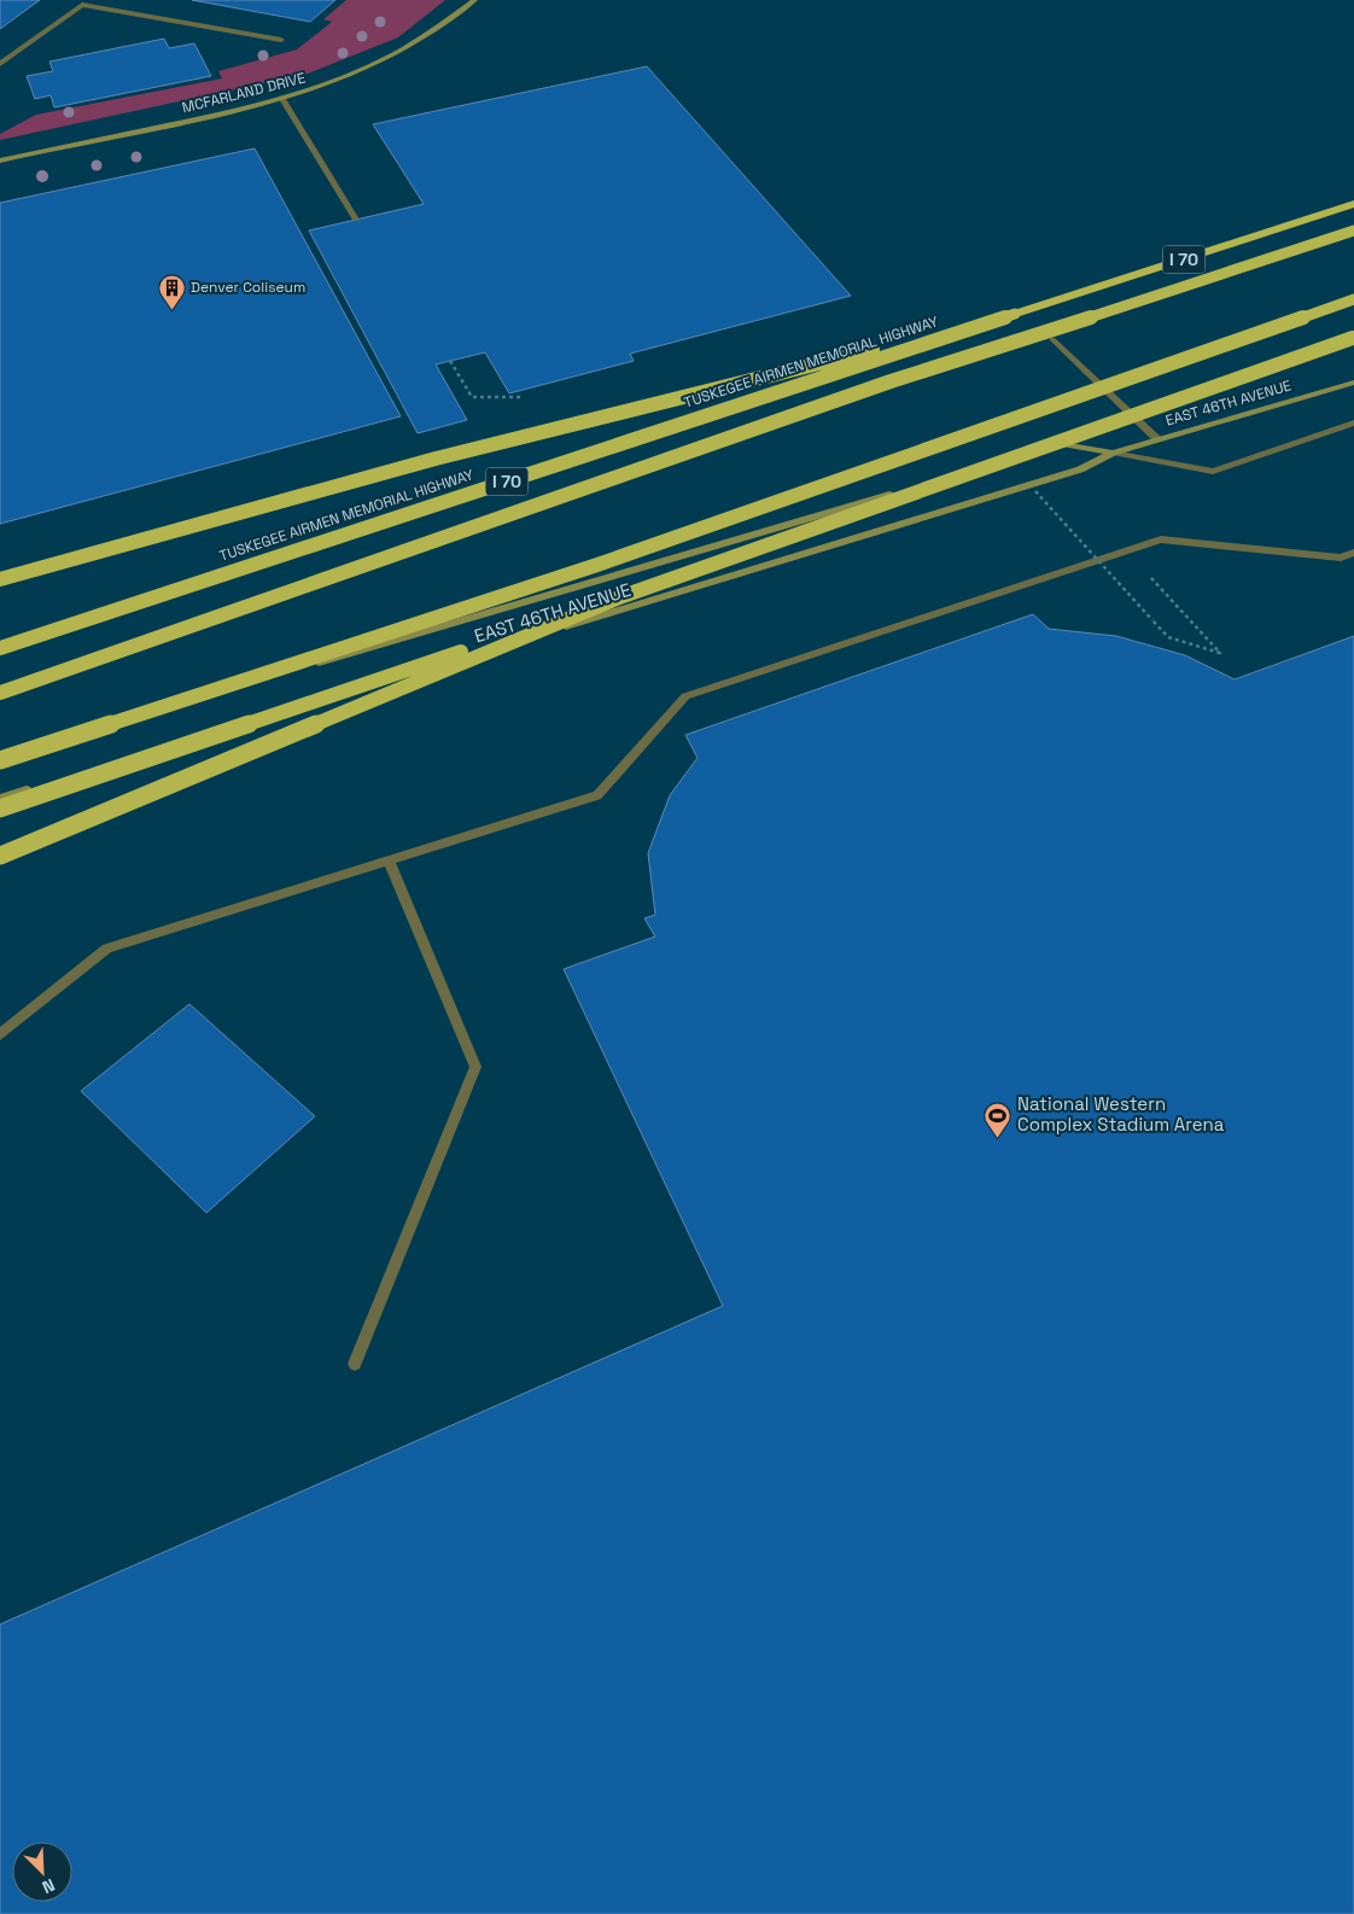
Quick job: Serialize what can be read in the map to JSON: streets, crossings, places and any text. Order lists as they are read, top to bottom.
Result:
{
  "streets": {
    "highway": ["I 70", "TUSKEGEE AIRMEN MEMORIAL HIGHWAY"],
    "street": ["MCFARLAND DRIVE", "EAST 46TH AVENUE"]
  },
  "crossings": [
    ["I 70", "TUSKEGEE AIRMEN MEMORIAL HIGHWAY"]
  ],
  "places": {
    "building": ["Denver Coliseum"],
    "sports": ["National Western Complex Stadium Arena"]
  },
  "north": "bottom right"
}
